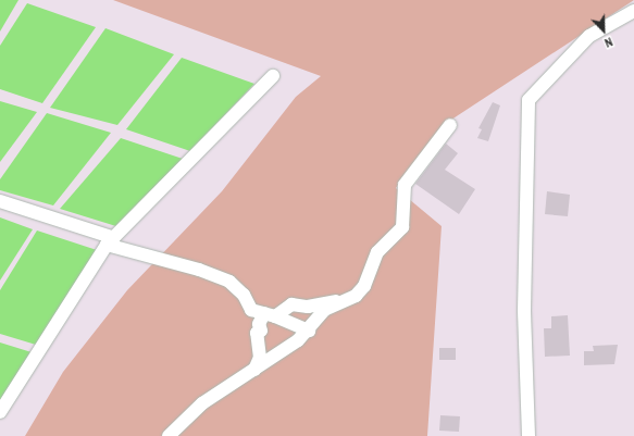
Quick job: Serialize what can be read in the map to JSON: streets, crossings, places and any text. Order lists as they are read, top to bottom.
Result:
{
  "north": "bottom right"
}
